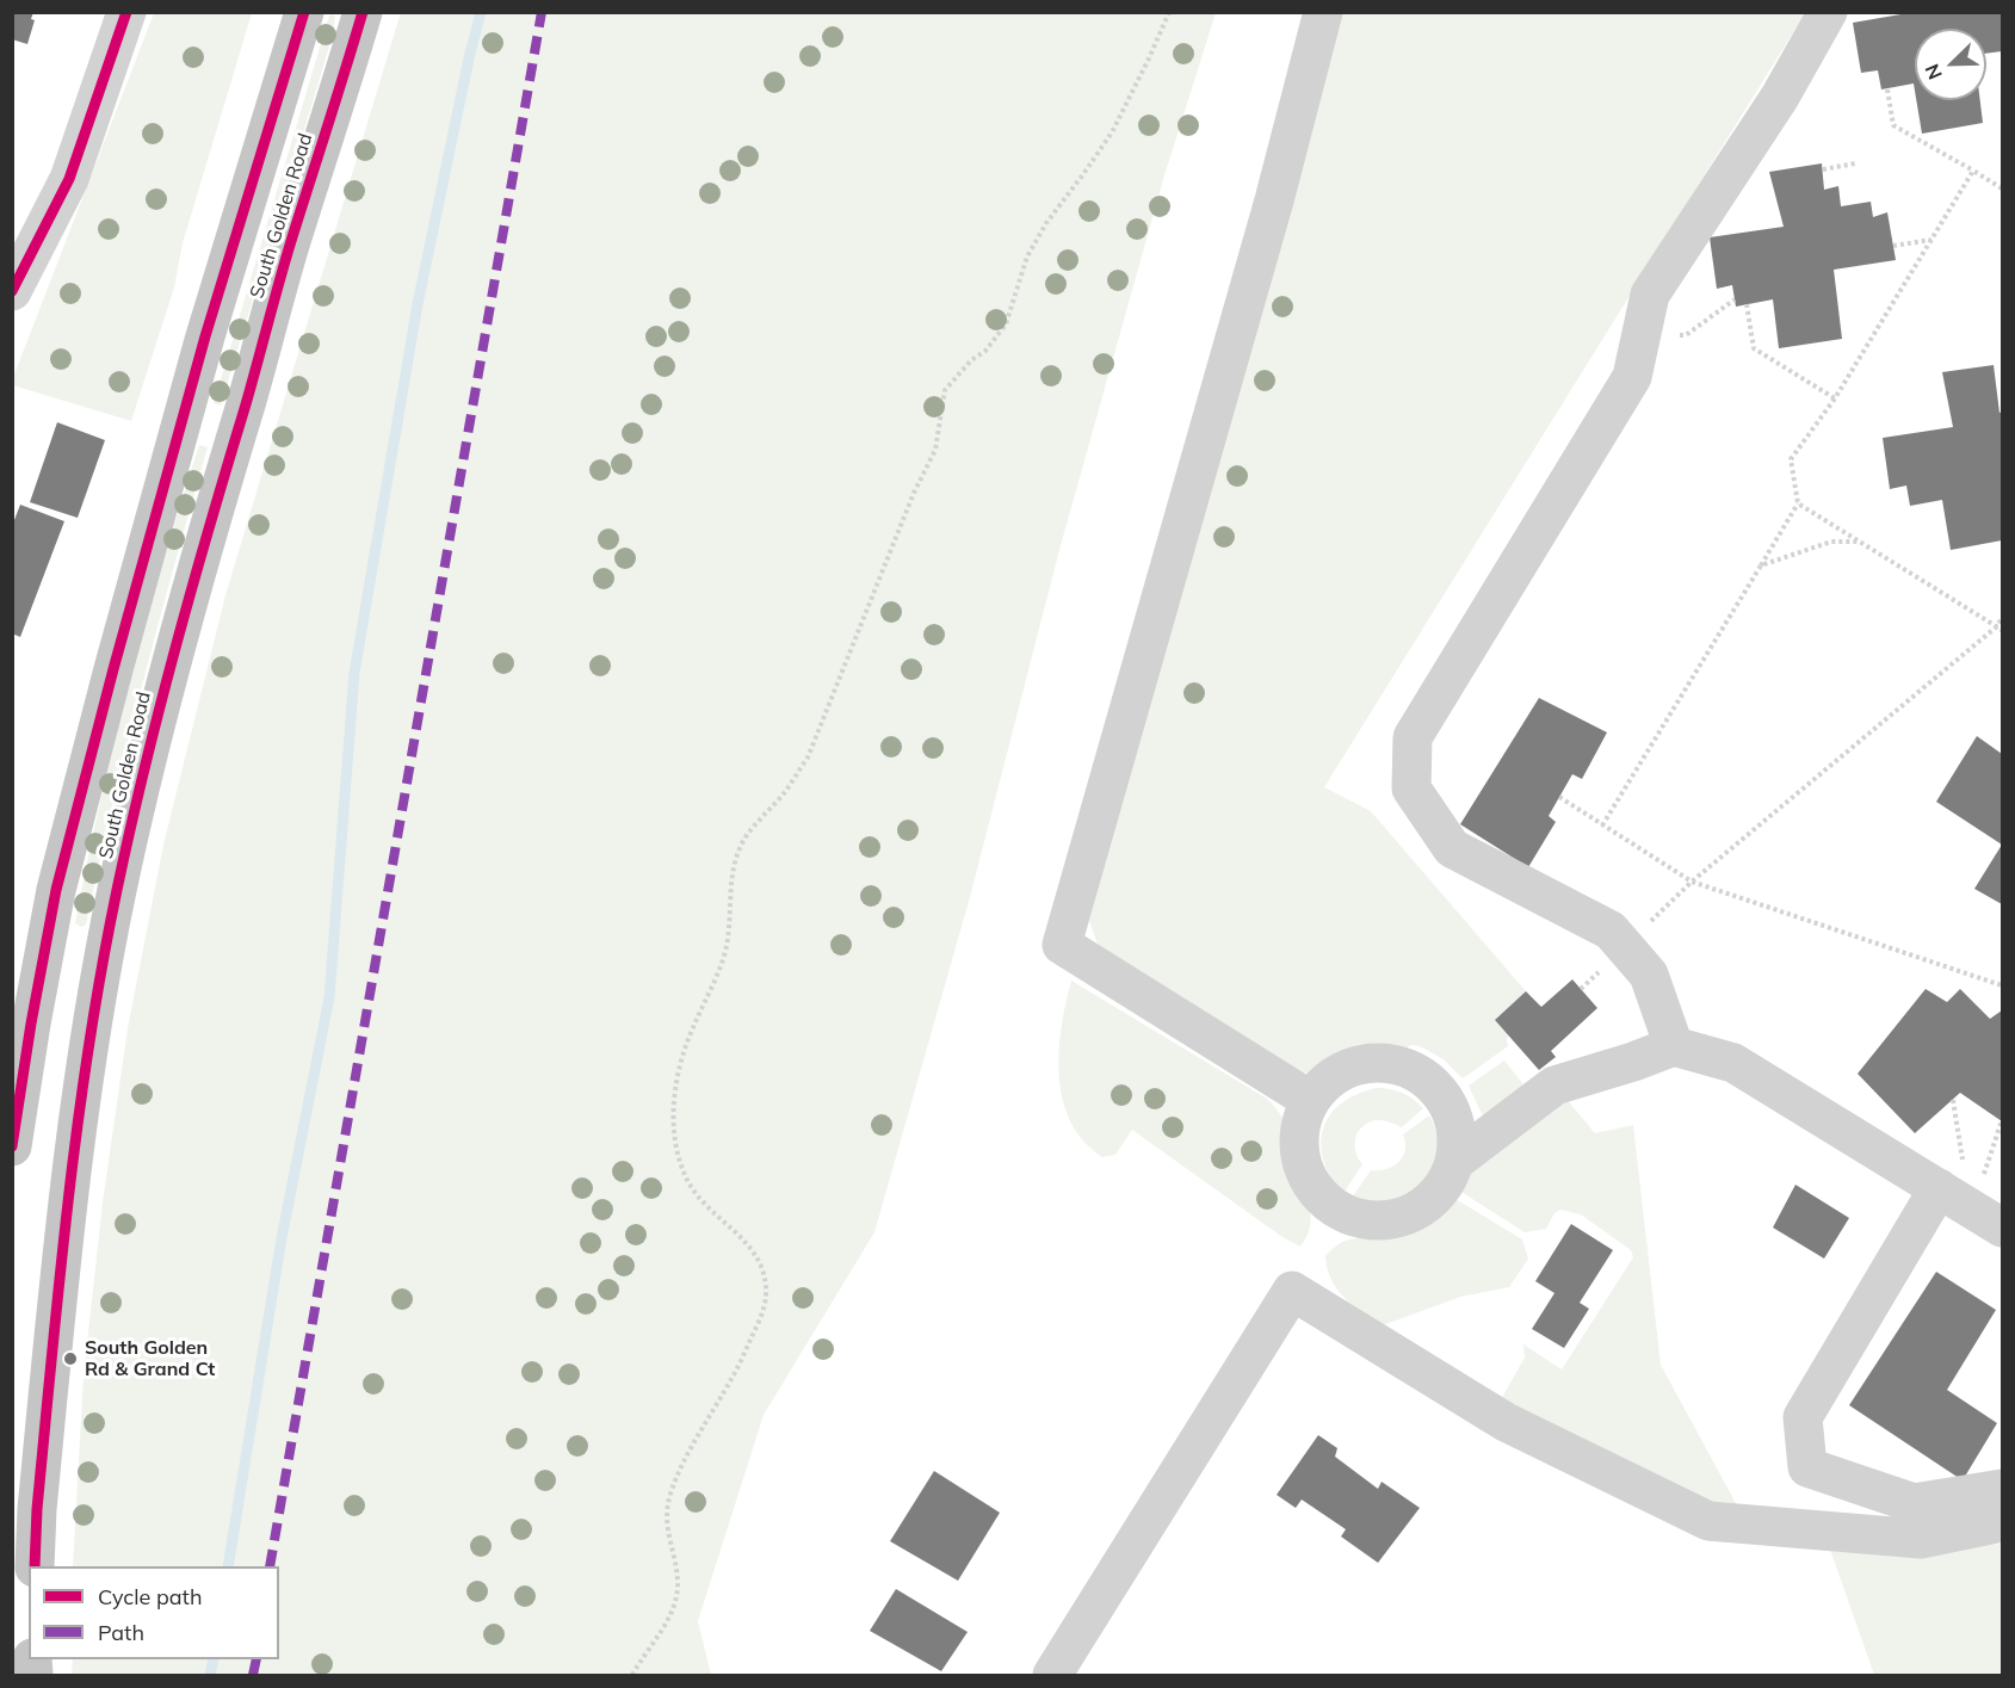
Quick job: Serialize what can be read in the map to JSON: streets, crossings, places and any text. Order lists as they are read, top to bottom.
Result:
{
  "streets": {
    "main road": ["South Golden Road"]
  },
  "places": ["South Golden Rd & Grand Ct"],
  "legend": ["Cycle path", "Path"],
  "north": "bottom left"
}
